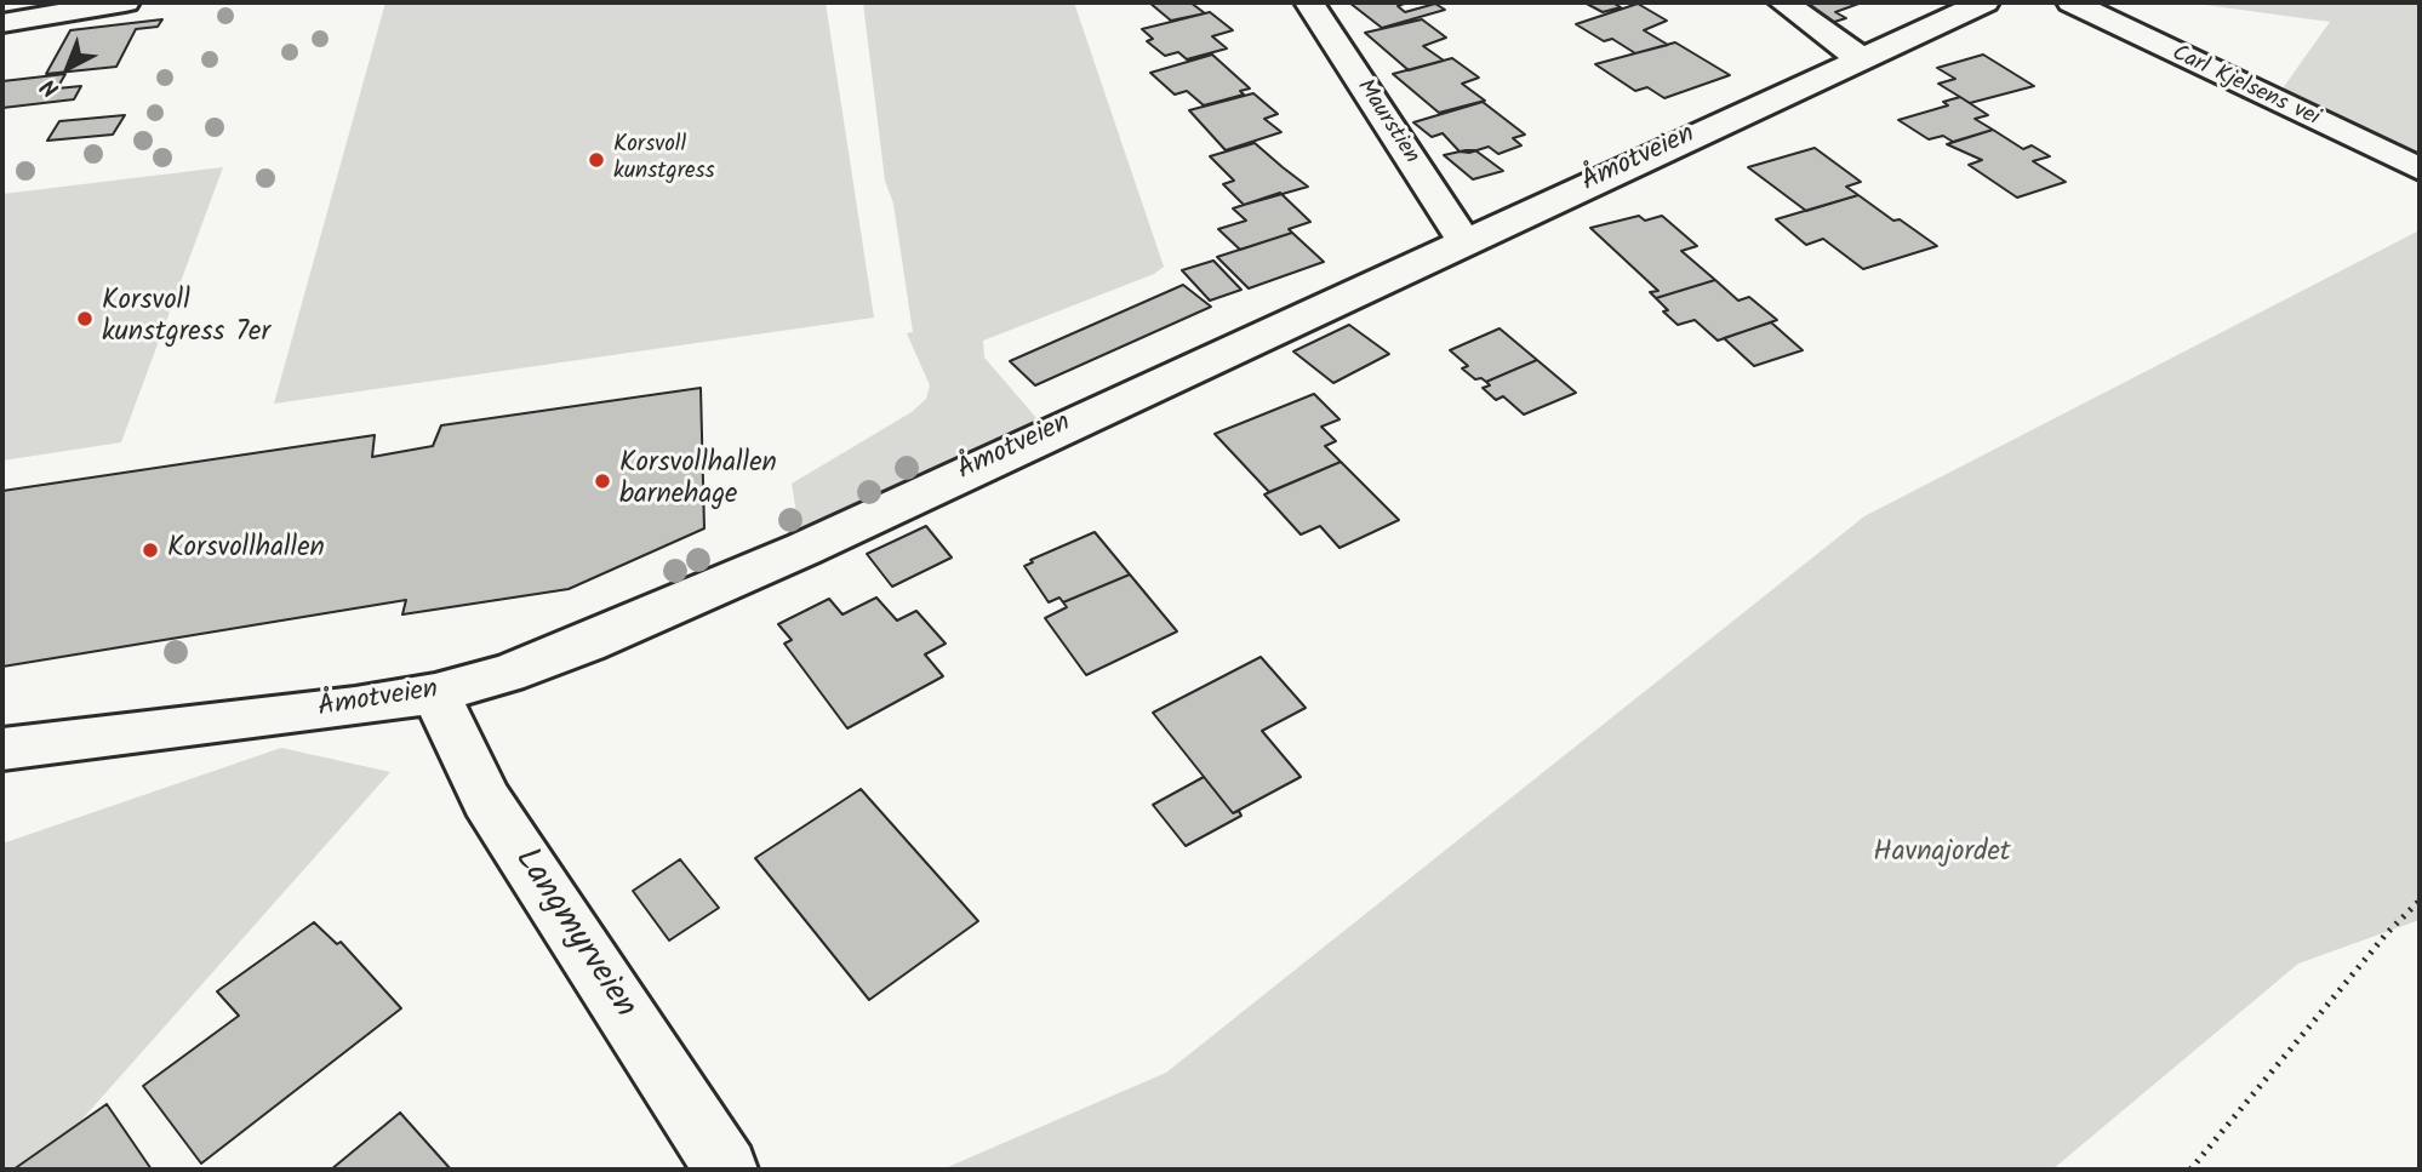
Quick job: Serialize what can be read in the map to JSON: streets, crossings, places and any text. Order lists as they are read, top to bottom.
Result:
{
  "streets": {
    "street": [
      "Carl Kjelsens vei",
      "Maurstien",
      "Åmotveien",
      "Langmyrveien"
    ]
  },
  "crossings": [
    ["Maurstien", "Åmotveien"],
    ["Åmotveien", "Langmyrveien"]
  ],
  "parks": ["Havnajordet"],
  "places": [
    "Korsvoll kunstgress",
    "Korsvoll kunstgress 7er",
    "Korsvollhallen barnehage",
    "Korsvollhallen"
  ],
  "north": "bottom left"
}
